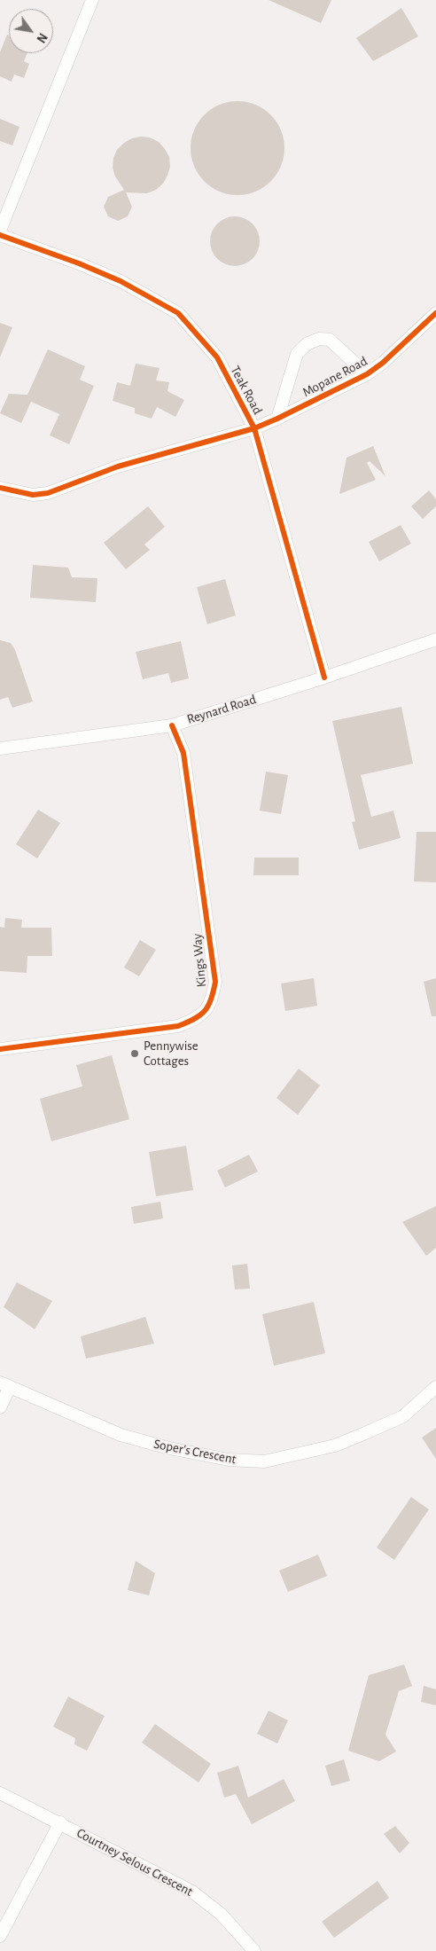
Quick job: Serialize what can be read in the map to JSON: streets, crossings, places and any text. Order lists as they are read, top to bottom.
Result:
{
  "streets": {
    "street": [
      "Mopane Road",
      "Teak Road",
      "Reynard Road",
      "Kings Way",
      "Soper's Crescent",
      "Courtney Selous Crescent"
    ]
  },
  "crossings": [
    ["Mopane Road", "Teak Road"],
    ["Teak Road", "Reynard Road"],
    ["Reynard Road", "Kings Way"]
  ],
  "places": ["Pennywise Cottages"],
  "north": "bottom right"
}
